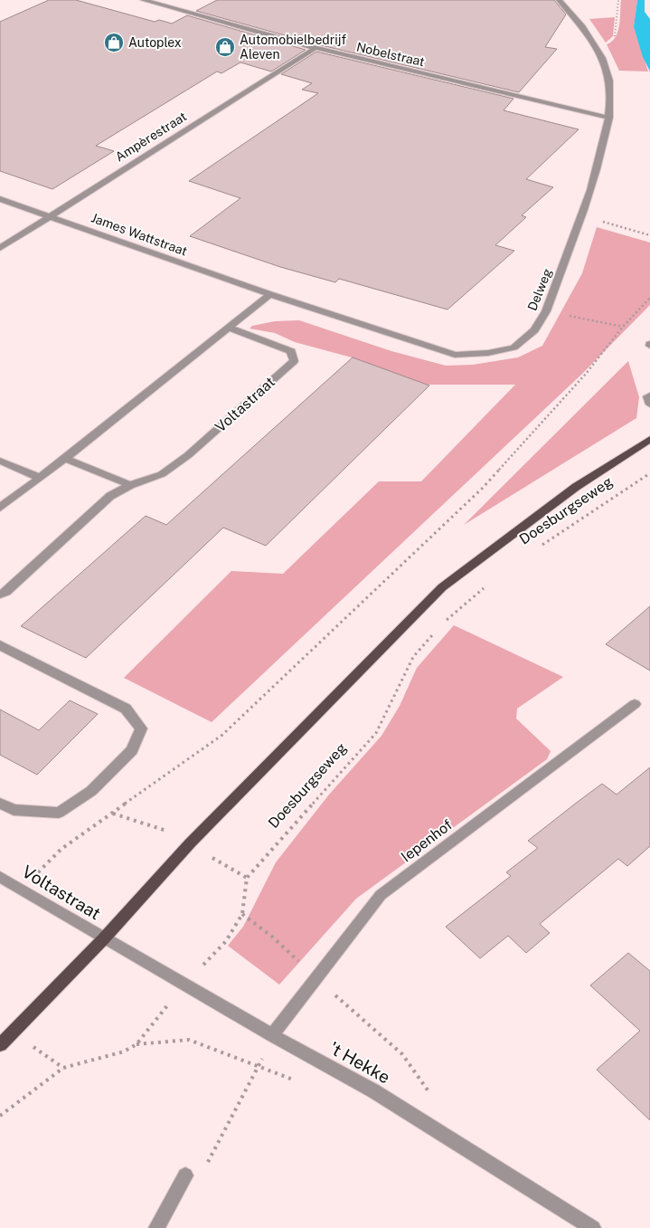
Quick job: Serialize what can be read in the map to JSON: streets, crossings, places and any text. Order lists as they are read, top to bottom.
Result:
{
  "streets": {
    "main road": ["Doesburgseweg"],
    "street": [
      "Nobelstraat",
      "Ampèrestraat",
      "James Wattstraat",
      "Delweg",
      "Voltastraat",
      "Iepenhof",
      "'t Hekke"
    ]
  },
  "crossings": [
    ["Nobelstraat", "Ampèrestraat"],
    ["Nobelstraat", "Delweg"],
    ["Ampèrestraat", "James Wattstraat"],
    ["James Wattstraat", "Delweg"],
    ["Voltastraat", "Doesburgseweg"],
    ["Voltastraat", "'t Hekke"],
    ["Doesburgseweg", "'t Hekke"],
    ["Iepenhof", "'t Hekke"]
  ],
  "places": {
    "shop": ["Autoplex", "Automobielbedrijf Aleven"]
  }
}
